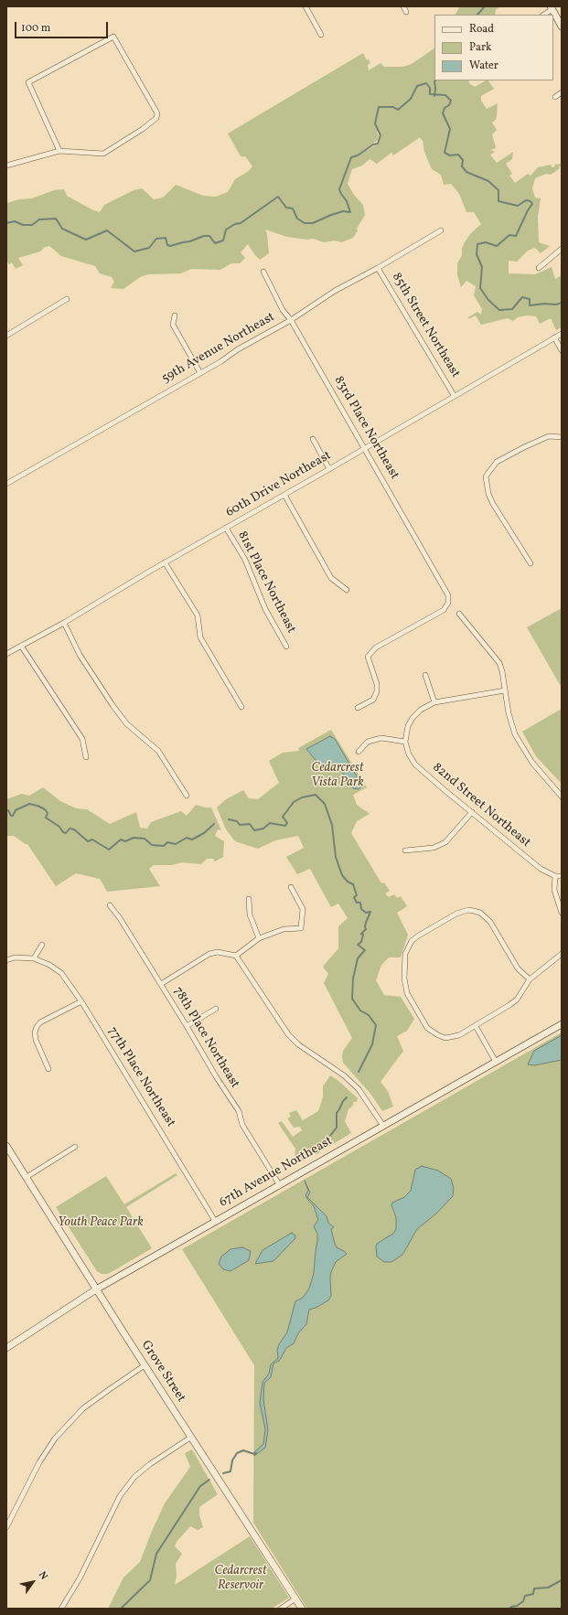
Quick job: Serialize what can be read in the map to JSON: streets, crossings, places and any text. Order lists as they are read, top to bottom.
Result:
{
  "streets": {
    "main road": ["67th Avenue Northeast", "Grove Street"],
    "street": [
      "85th Street Northeast",
      "59th Avenue Northeast",
      "83rd Place Northeast",
      "60th Drive Northeast",
      "81st Place Northeast",
      "82nd Street Northeast",
      "78th Place Northeast",
      "77th Place Northeast"
    ]
  },
  "crossings": [
    ["85th Street Northeast", "59th Avenue Northeast"],
    ["85th Street Northeast", "60th Drive Northeast"],
    ["59th Avenue Northeast", "83rd Place Northeast"],
    ["83rd Place Northeast", "60th Drive Northeast"],
    ["60th Drive Northeast", "81st Place Northeast"],
    ["78th Place Northeast", "67th Avenue Northeast"],
    ["77th Place Northeast", "67th Avenue Northeast"],
    ["67th Avenue Northeast", "Grove Street"]
  ],
  "parks": ["Cedarcrest Vista Park", "Youth Peace Park", "Cedarcrest Reservoir"],
  "legend": ["Road", "Park", "Water"],
  "scale_bar": "100 m",
  "north": "top right"
}
